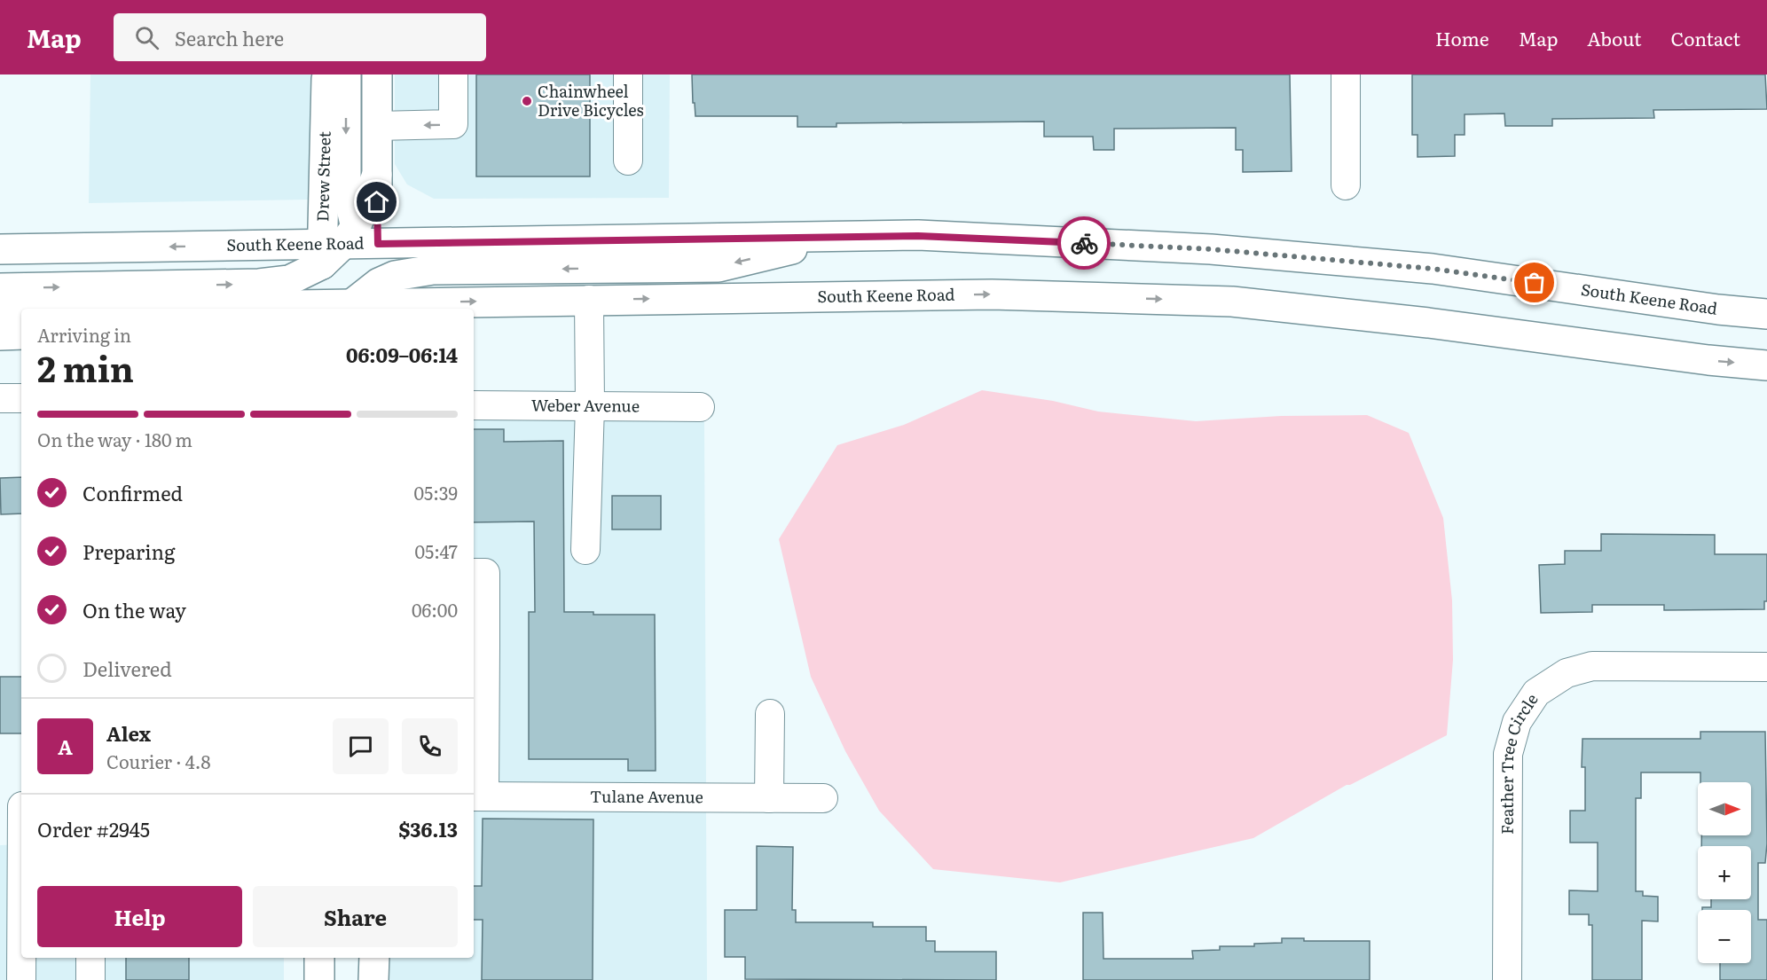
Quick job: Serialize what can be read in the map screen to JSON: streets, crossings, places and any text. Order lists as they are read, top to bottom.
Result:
{
  "streets": {
    "main road": ["Drew Street", "South Keene Road"],
    "street": ["Weber Avenue", "Feather Tree Circle", "Tulane Avenue"]
  },
  "crossings": [
    ["Drew Street", "South Keene Road"]
  ],
  "places": ["Chainwheel Drive Bicycles"],
  "north": "right",
  "page": {
    "header": "Map",
    "search": "Search here",
    "nav": [
      "Home",
      "Map",
      "About",
      "Contact"
    ],
    "heading": ["2 min", "Arriving in", "06:09–06:14"],
    "panel": [
      "Alex",
      "Courier · 4.8",
      "Order #2945",
      "$36.13"
    ],
    "bar": "On the way · 180 m",
    "list": [
      ["Confirmed", "05:39"],
      ["Preparing", "05:47"],
      ["On the way", "06:00"],
      "Delivered"
    ],
    "round": "A",
    "map_buttons": ["+", "−"],
    "buttons": ["Help", "Share"]
  }
}
